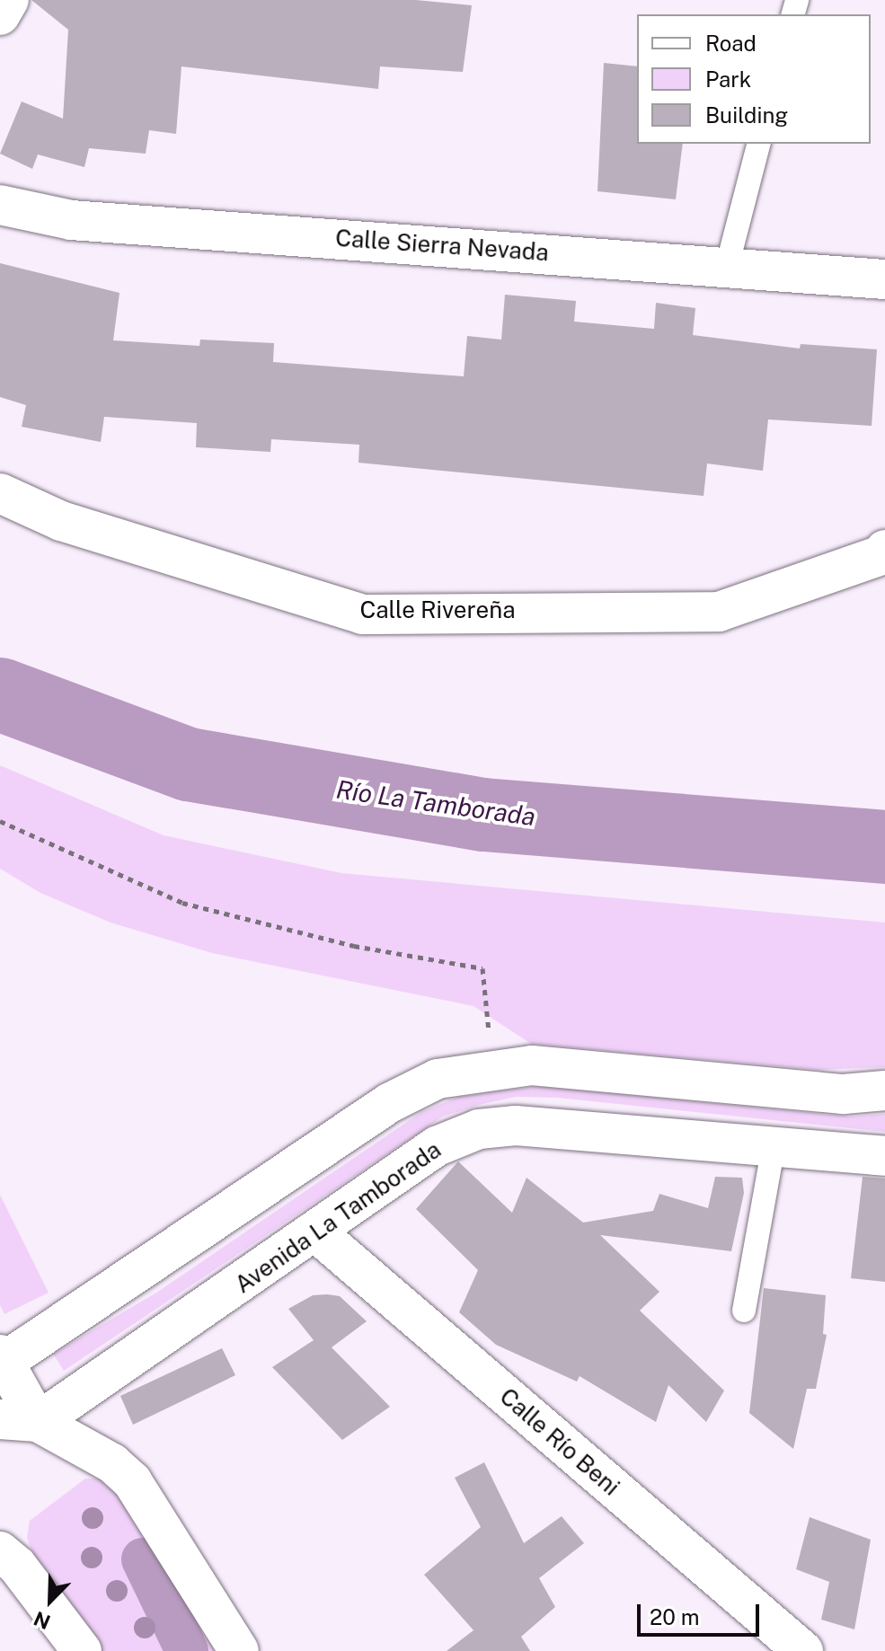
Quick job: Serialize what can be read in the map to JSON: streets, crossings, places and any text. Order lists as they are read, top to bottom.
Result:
{
  "streets": {
    "street": [
      "Calle Sierra Nevada",
      "Calle Rivereña",
      "Avenida La Tamborada",
      "Calle Río Beni"
    ]
  },
  "crossings": [
    ["Avenida La Tamborada", "Calle Río Beni"]
  ],
  "water": ["Río La Tamborada"],
  "legend": ["Road", "Park", "Building"],
  "scale_bar": "20 m",
  "north": "bottom left"
}
